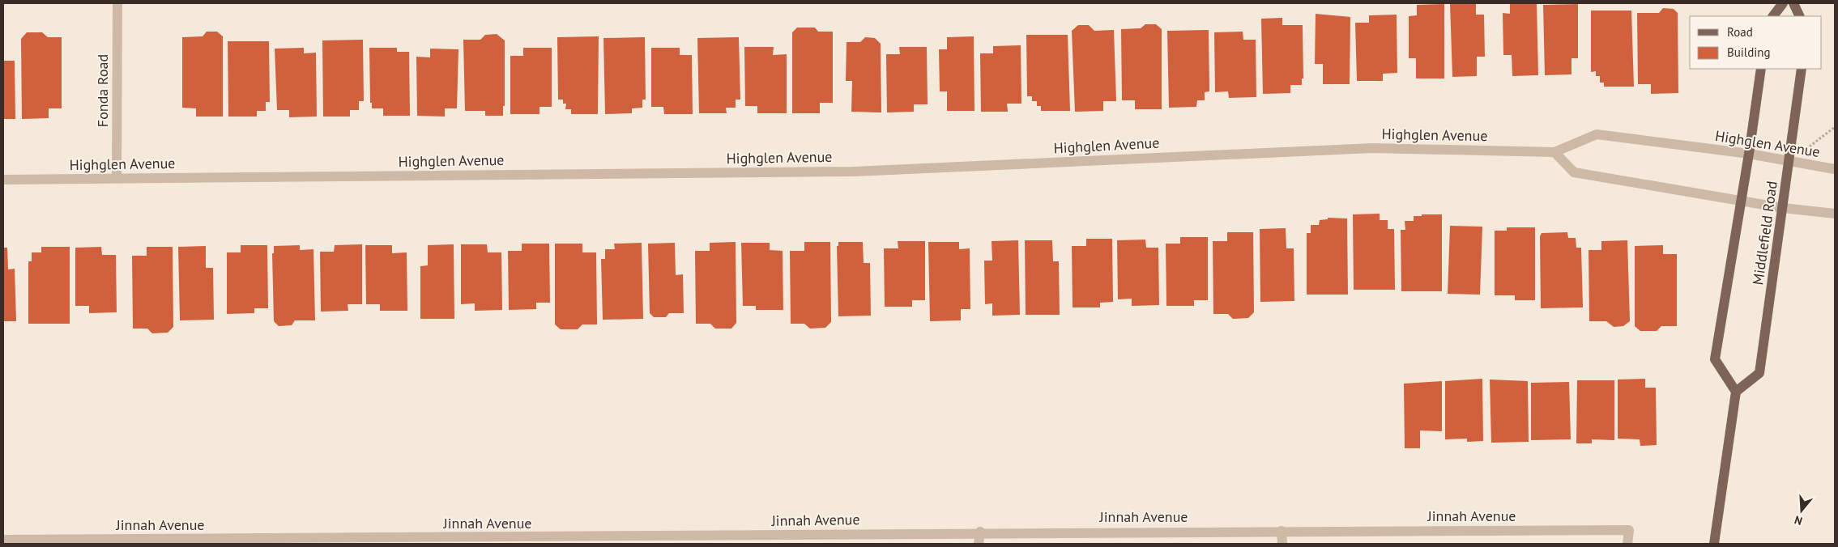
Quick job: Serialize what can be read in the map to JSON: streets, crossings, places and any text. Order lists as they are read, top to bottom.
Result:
{
  "streets": {
    "main road": ["Middlefield Road"],
    "street": ["Fonda Road", "Highglen Avenue", "Jinnah Avenue"]
  },
  "crossings": [
    ["Fonda Road", "Highglen Avenue"],
    ["Highglen Avenue", "Middlefield Road"]
  ],
  "legend": ["Road", "Building"],
  "north": "bottom"
}
